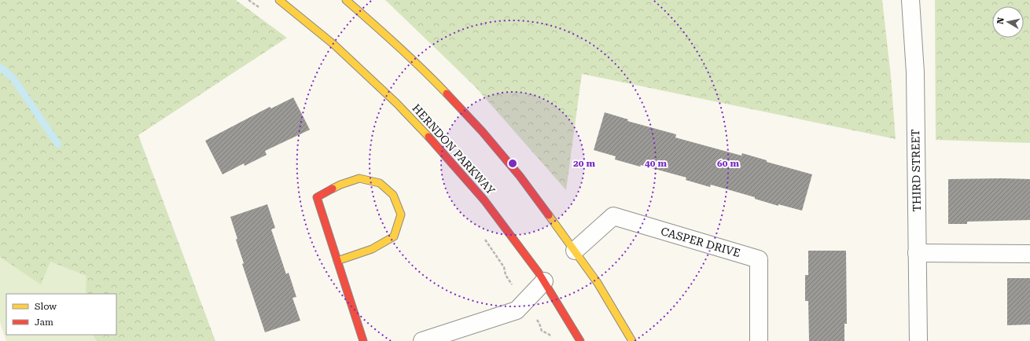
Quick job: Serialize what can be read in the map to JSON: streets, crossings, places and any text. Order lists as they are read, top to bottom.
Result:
{
  "streets": {
    "main road": ["HERNDON PARKWAY"],
    "street": ["THIRD STREET", "CASPER DRIVE"]
  },
  "legend": ["Slow", "Jam"],
  "north": "left",
  "rings": ["20 m", "40 m", "60 m"]
}
